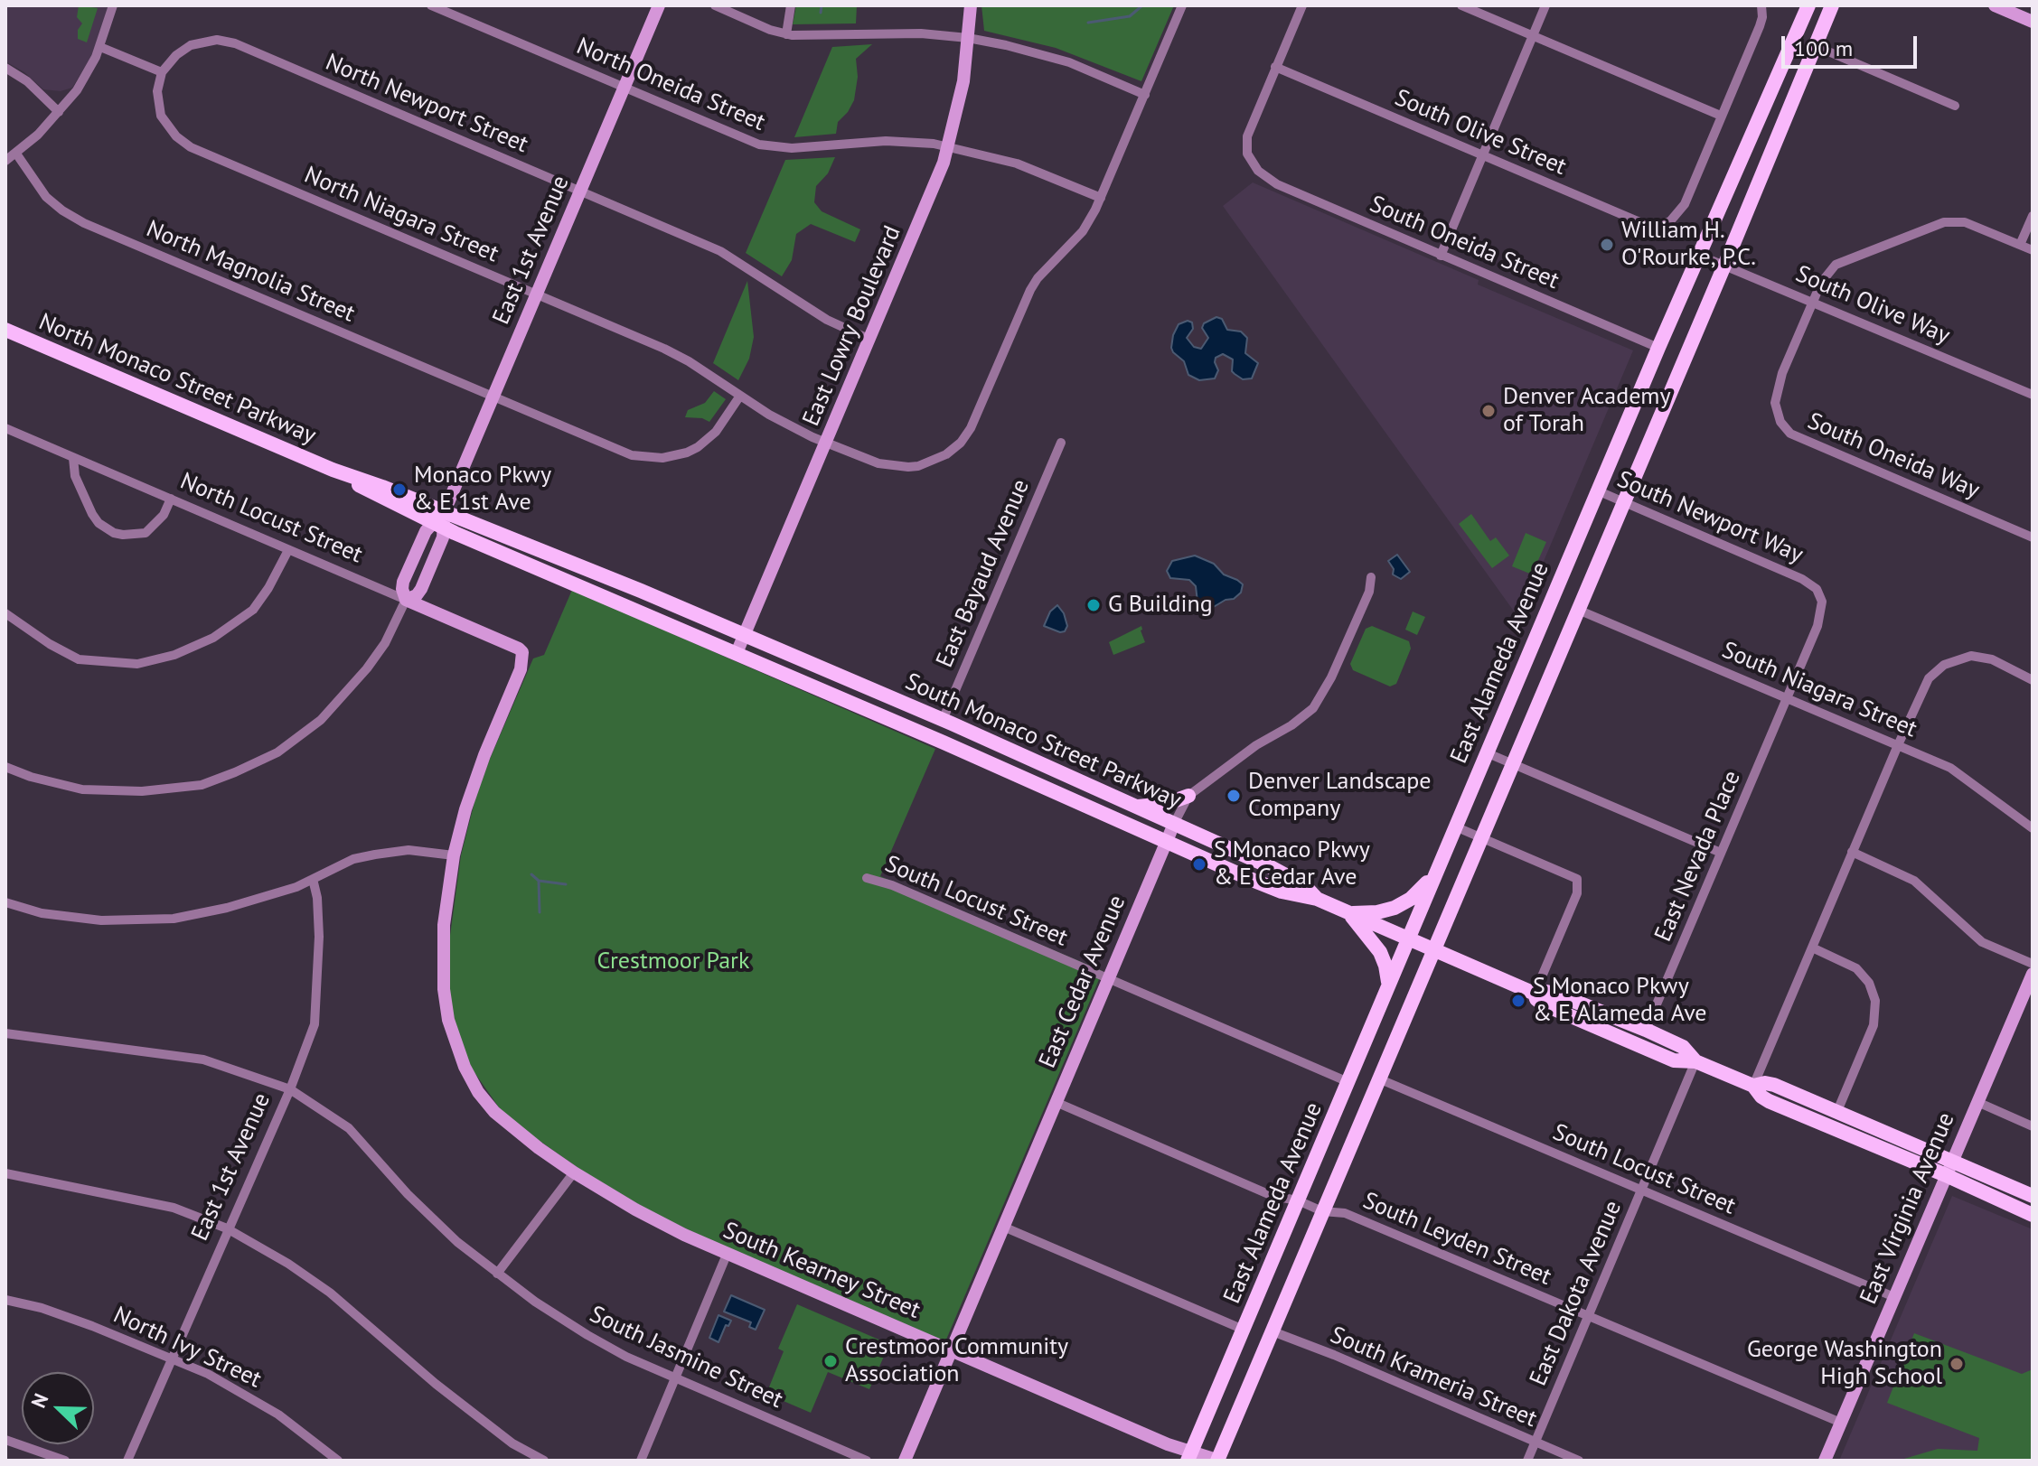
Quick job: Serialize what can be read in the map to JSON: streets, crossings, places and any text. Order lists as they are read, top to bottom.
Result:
{
  "streets": {
    "main road": ["North Monaco Street Parkway", "East Alameda Avenue", "South Monaco Street Parkway"],
    "street": [
      "North Oneida Street",
      "North Newport Street",
      "South Olive Street",
      "North Niagara Street",
      "South Oneida Street",
      "East 1st Avenue",
      "North Magnolia Street",
      "South Olive Way",
      "East Lowry Boulevard",
      "South Oneida Way",
      "South Newport Way",
      "North Locust Street",
      "East Bayaud Avenue",
      "South Niagara Street",
      "East Nevada Place",
      "South Locust Street",
      "East Cedar Avenue",
      "East Virginia Avenue",
      "South Leyden Street",
      "South Kearney Street",
      "East Dakota Avenue",
      "North Ivy Street",
      "South Jasmine Street",
      "South Krameria Street"
    ]
  },
  "crossings": [
    ["North Oneida Street", "East 1st Avenue"],
    ["North Oneida Street", "East Lowry Boulevard"],
    ["North Newport Street", "North Niagara Street"],
    ["North Newport Street", "East 1st Avenue"],
    ["North Newport Street", "East Lowry Boulevard"],
    ["South Olive Street", "South Oneida Street"],
    ["North Niagara Street", "East 1st Avenue"],
    ["North Niagara Street", "North Magnolia Street"],
    ["North Niagara Street", "East Lowry Boulevard"],
    ["South Oneida Street", "East Alameda Avenue"],
    ["East 1st Avenue", "North Magnolia Street"],
    ["East 1st Avenue", "North Monaco Street Parkway"],
    ["East 1st Avenue", "North Locust Street"],
    ["East 1st Avenue", "North Ivy Street"],
    ["East 1st Avenue", "South Jasmine Street"],
    ["South Olive Way", "South Oneida Way"],
    ["South Olive Way", "East Alameda Avenue"],
    ["East Lowry Boulevard", "North Monaco Street Parkway"],
    ["East Lowry Boulevard", "South Monaco Street Parkway"],
    ["North Monaco Street Parkway", "South Monaco Street Parkway"],
    ["South Newport Way", "East Alameda Avenue"],
    ["South Newport Way", "South Niagara Street"],
    ["South Newport Way", "East Nevada Place"],
    ["North Locust Street", "South Kearney Street"],
    ["East Bayaud Avenue", "South Monaco Street Parkway"],
    ["East Alameda Avenue", "South Niagara Street"],
    ["East Alameda Avenue", "South Monaco Street Parkway"],
    ["East Alameda Avenue", "South Locust Street"],
    ["East Alameda Avenue", "South Leyden Street"],
    ["East Alameda Avenue", "South Kearney Street"],
    ["East Alameda Avenue", "South Krameria Street"],
    ["South Niagara Street", "East Nevada Place"],
    ["South Monaco Street Parkway", "East Cedar Avenue"],
    ["South Locust Street", "East Cedar Avenue"],
    ["South Locust Street", "East Virginia Avenue"],
    ["South Locust Street", "East Dakota Avenue"],
    ["East Cedar Avenue", "South Leyden Street"],
    ["East Cedar Avenue", "South Kearney Street"],
    ["East Virginia Avenue", "South Leyden Street"],
    ["South Leyden Street", "East Dakota Avenue"],
    ["East Dakota Avenue", "South Krameria Street"]
  ],
  "parks": ["Crestmoor Park"],
  "places": [
    "William H. O'Rourke, P.C.",
    "Denver Academy of Torah",
    "Monaco Pkwy & E 1st Ave",
    "G Building",
    "Denver Landscape Company",
    "S Monaco Pkwy & E Cedar Ave",
    "S Monaco Pkwy & E Alameda Ave",
    "Crestmoor Community Association",
    "George Washington High School"
  ],
  "scale_bar": "100 m",
  "north": "top left"
}
